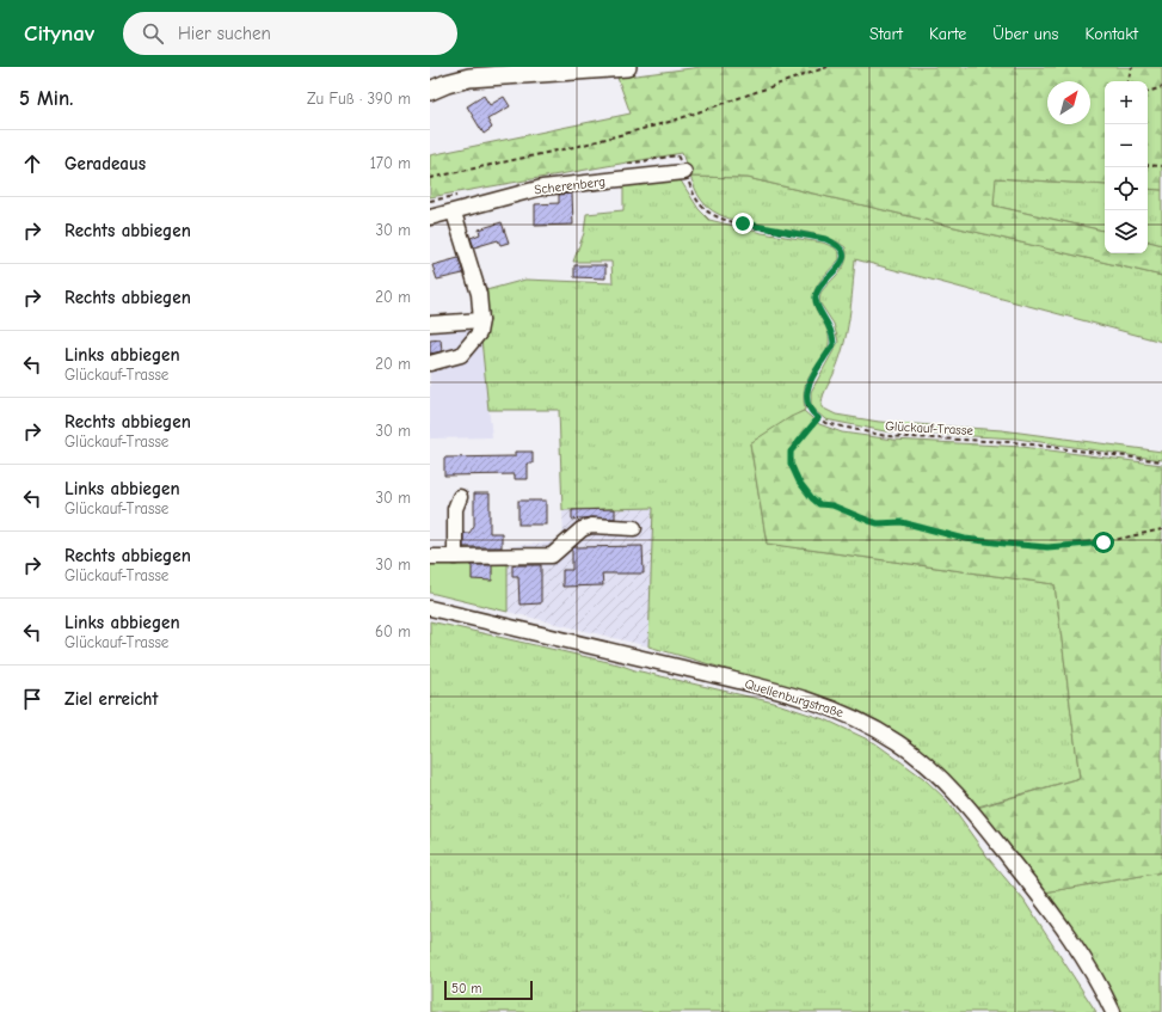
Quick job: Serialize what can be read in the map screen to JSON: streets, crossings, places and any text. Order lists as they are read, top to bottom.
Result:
{
  "streets": {
    "street": ["Scherenberg", "Quellenburgstraße"],
    "path": ["Glückauf-Trasse"]
  },
  "scale_bar": "50 m",
  "north": "top right",
  "page": {
    "header": "Citynav",
    "search": "Hier suchen",
    "nav": [
      "Start",
      "Karte",
      "Über uns",
      "Kontakt"
    ],
    "heading": ["5 Min.", "Zu Fuß · 390 m"],
    "map_buttons": ["+", "−"],
    "list": [
      ["Geradeaus", "170 m"],
      ["Rechts abbiegen", "30 m"],
      ["Rechts abbiegen", "20 m"],
      ["Links abbiegen", "Glückauf-Trasse", "20 m"],
      ["Rechts abbiegen", "Glückauf-Trasse", "30 m"],
      ["Links abbiegen", "Glückauf-Trasse", "30 m"],
      ["Rechts abbiegen", "Glückauf-Trasse", "30 m"],
      ["Links abbiegen", "Glückauf-Trasse", "60 m"],
      "Ziel erreicht"
    ],
    "scale": "50 m"
  }
}
